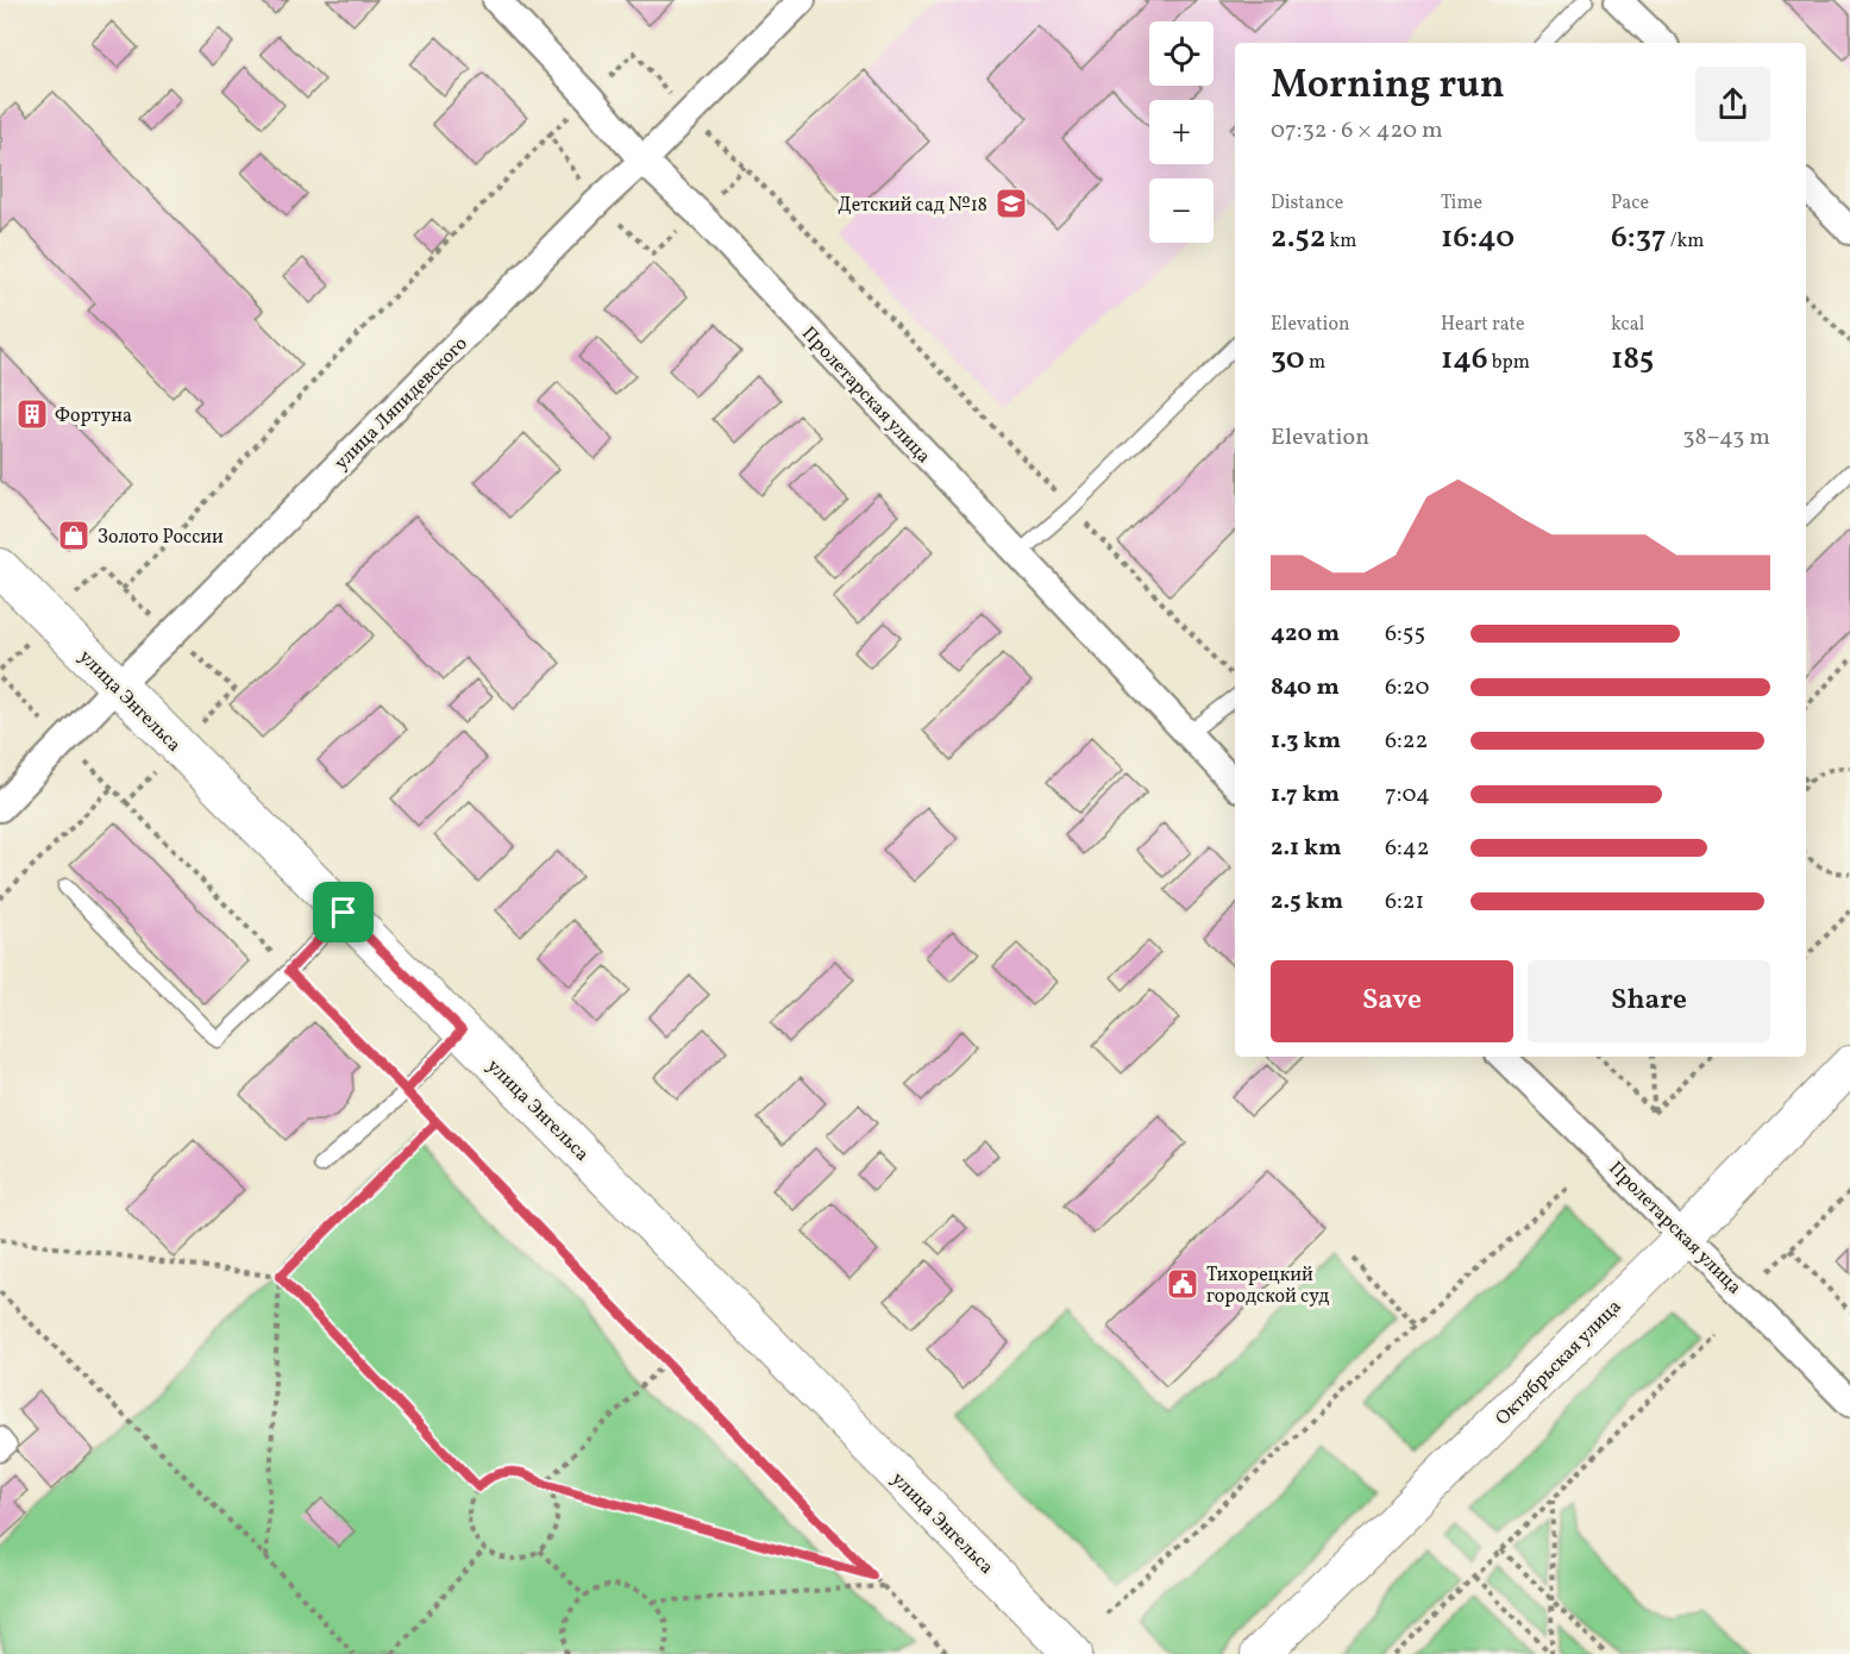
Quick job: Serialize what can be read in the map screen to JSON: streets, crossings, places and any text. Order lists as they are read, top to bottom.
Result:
{
  "streets": {
    "main road": ["улица Энгельса", "Октябрьская улица"],
    "street": ["Пролетарская улица", "улица Ляпидевского"]
  },
  "crossings": [
    ["Пролетарская улица", "улица Ляпидевского"],
    ["Пролетарская улица", "Октябрьская улица"],
    ["улица Ляпидевского", "улица Энгельса"]
  ],
  "places": {
    "school or university": ["Детский сад №18"],
    "building": ["Фортуна"],
    "shop": ["Золото России"],
    "public building": ["Тихорецкий городской суд"]
  },
  "page": {
    "map_buttons": ["+", "−"],
    "heading": ["Morning run", "07:32 · 6 × 420 m"],
    "stats": [
      ["Distance", "2.52 km"],
      ["Time", "16:40"],
      ["Pace", "6:37 /km"],
      ["Elevation", "30 m"],
      ["Heart rate", "146 bpm"],
      ["kcal", "185"]
    ],
    "chart": ["Elevation", "38–43 m"],
    "list": [
      {
        "name": "420 m",
        "note": "6:55"
      },
      {
        "name": "840 m",
        "note": "6:20"
      },
      {
        "name": "1.3 km",
        "note": "6:22"
      },
      {
        "name": "1.7 km",
        "note": "7:04"
      },
      {
        "name": "2.1 km",
        "note": "6:42"
      },
      {
        "name": "2.5 km",
        "note": "6:21"
      }
    ],
    "buttons": ["Save", "Share"]
  }
}
